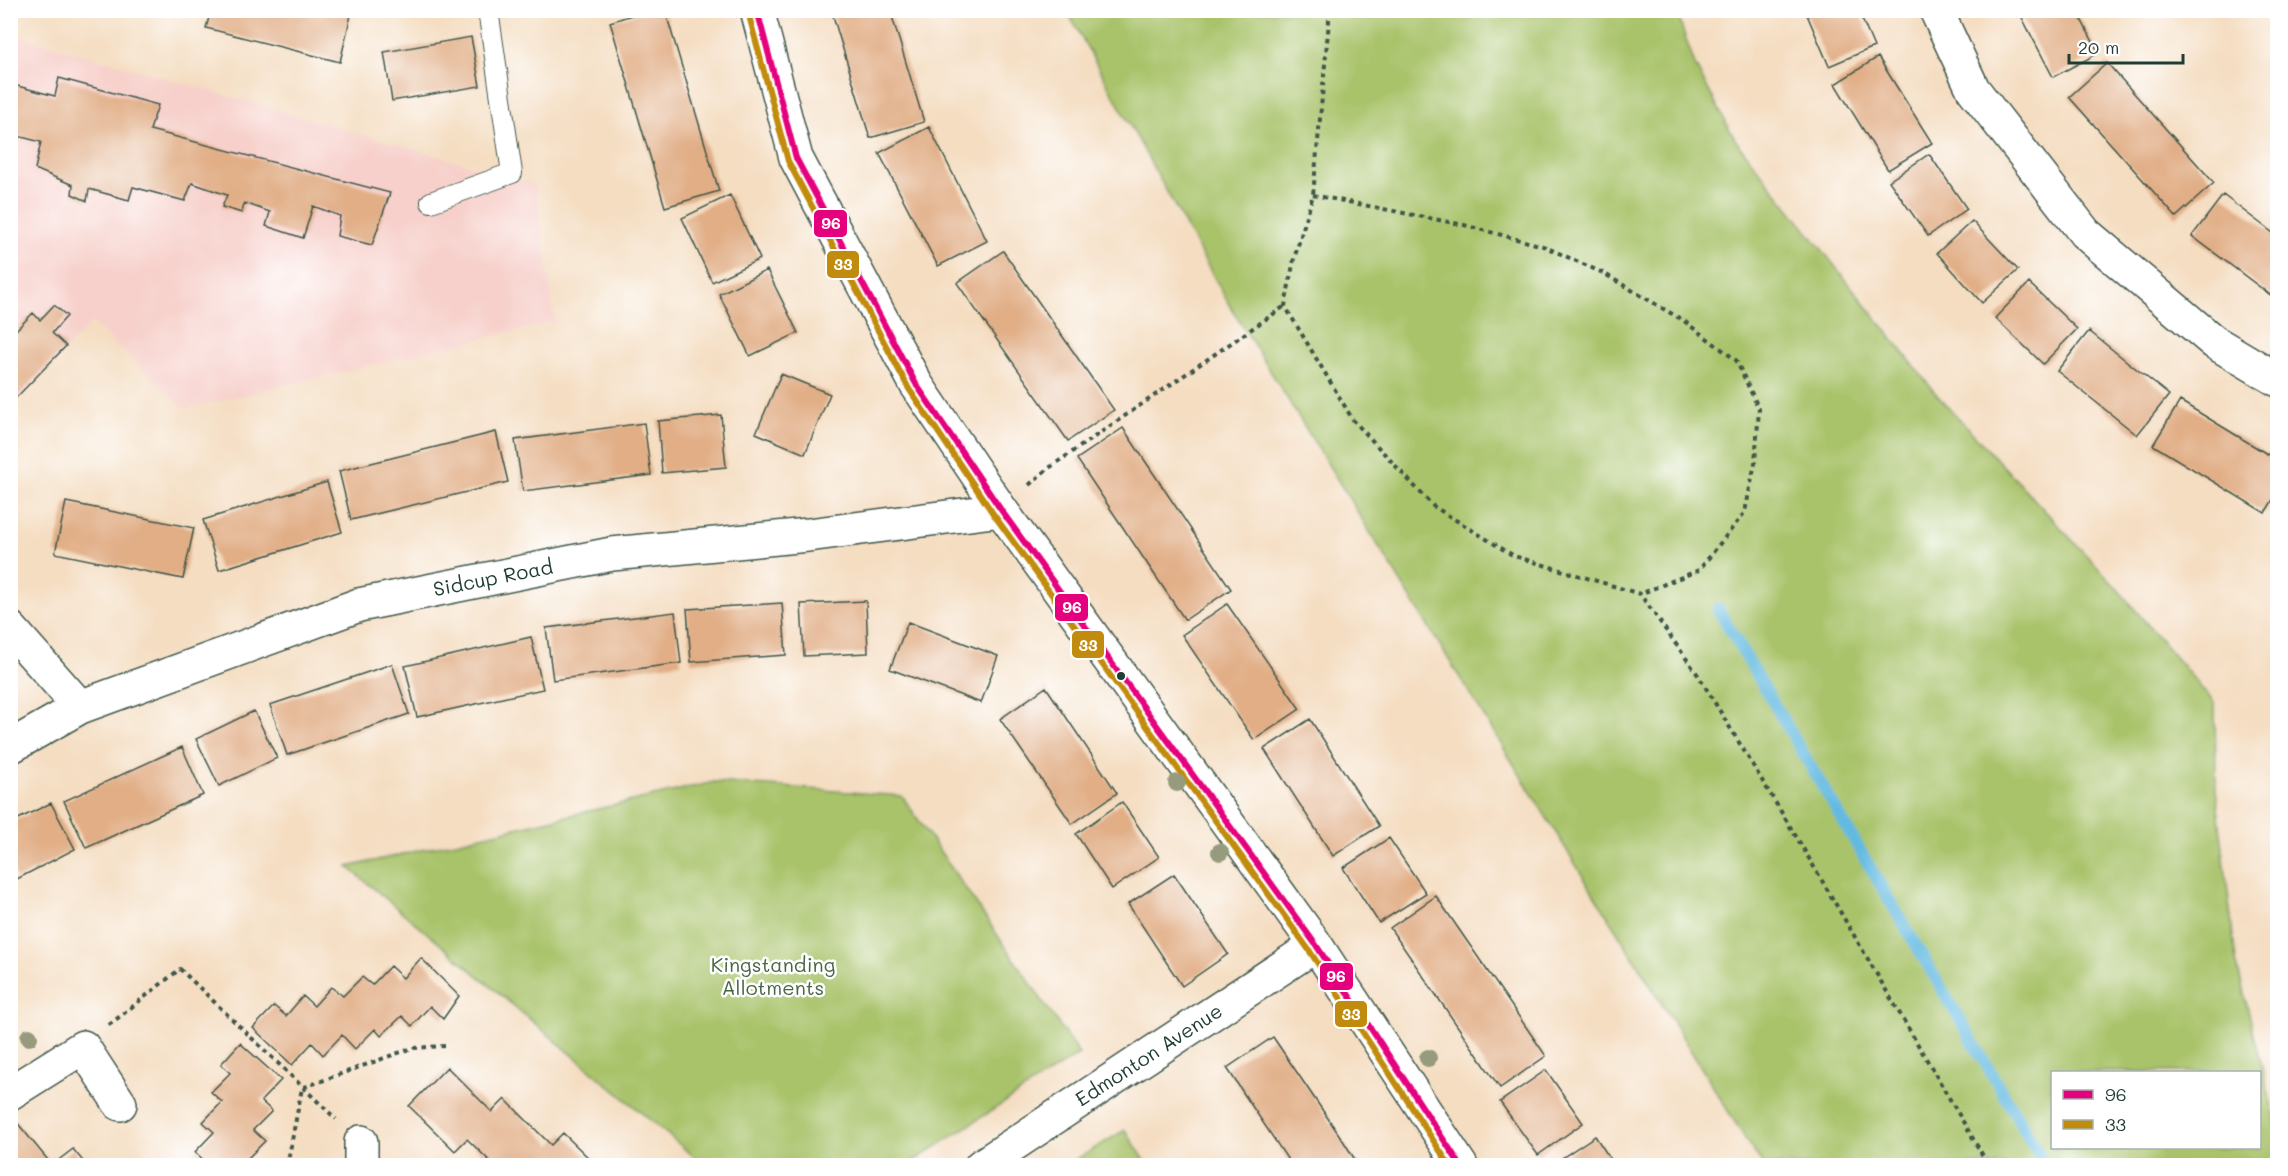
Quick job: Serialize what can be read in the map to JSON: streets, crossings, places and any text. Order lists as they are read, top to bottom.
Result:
{
  "streets": {
    "street": ["Sidcup Road", "Edmonton Avenue"]
  },
  "parks": ["Kingstanding Allotments"],
  "lines": ["transit line 96", "transit line 33"],
  "legend": ["96", "33"],
  "scale_bar": "20 m"
}
